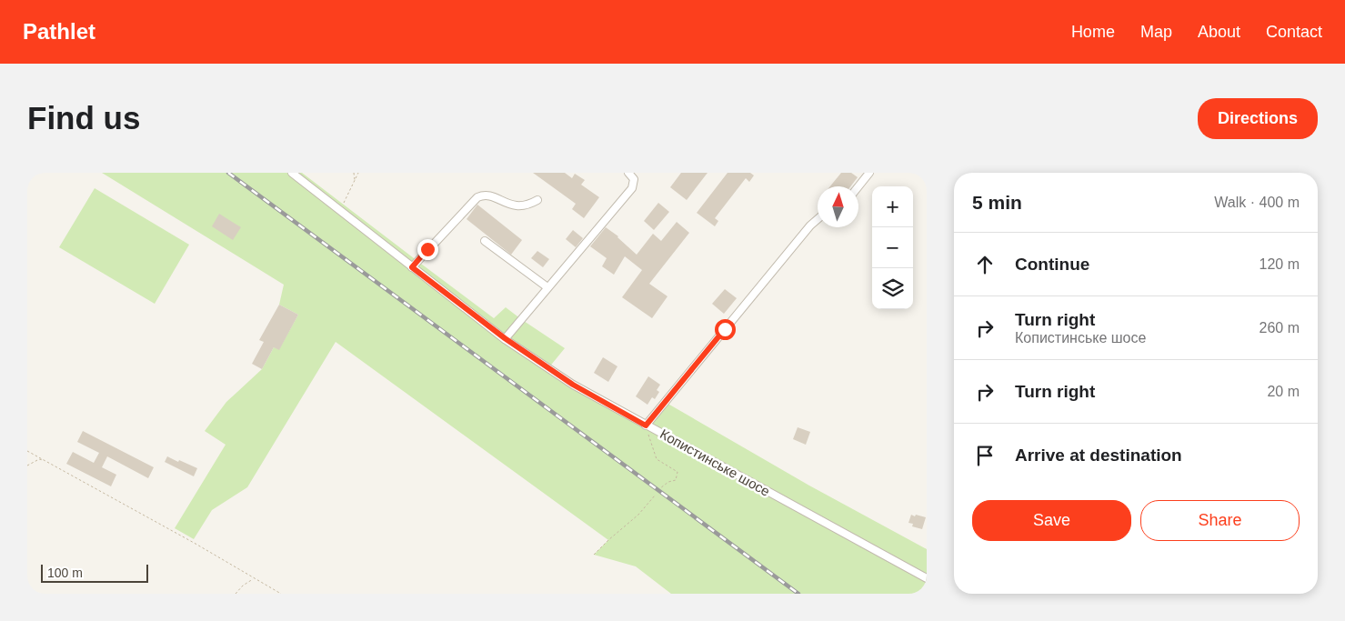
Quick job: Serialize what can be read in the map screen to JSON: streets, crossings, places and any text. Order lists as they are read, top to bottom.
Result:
{
  "streets": {
    "street": ["Копистинське шосе"]
  },
  "scale_bar": "100 m",
  "north": "top",
  "page": {
    "header": "Pathlet",
    "nav": [
      "Home",
      "Map",
      "About",
      "Contact"
    ],
    "buttons": [
      "Directions",
      ["Save", "Share"]
    ],
    "title": "Find us",
    "heading": ["5 min", "Walk · 400 m"],
    "map_buttons": ["+", "−"],
    "list": [
      ["Continue", "120 m"],
      ["Turn right", "Копистинське шосе", "260 m"],
      ["Turn right", "20 m"],
      "Arrive at destination"
    ],
    "scale": "100 m"
  }
}
